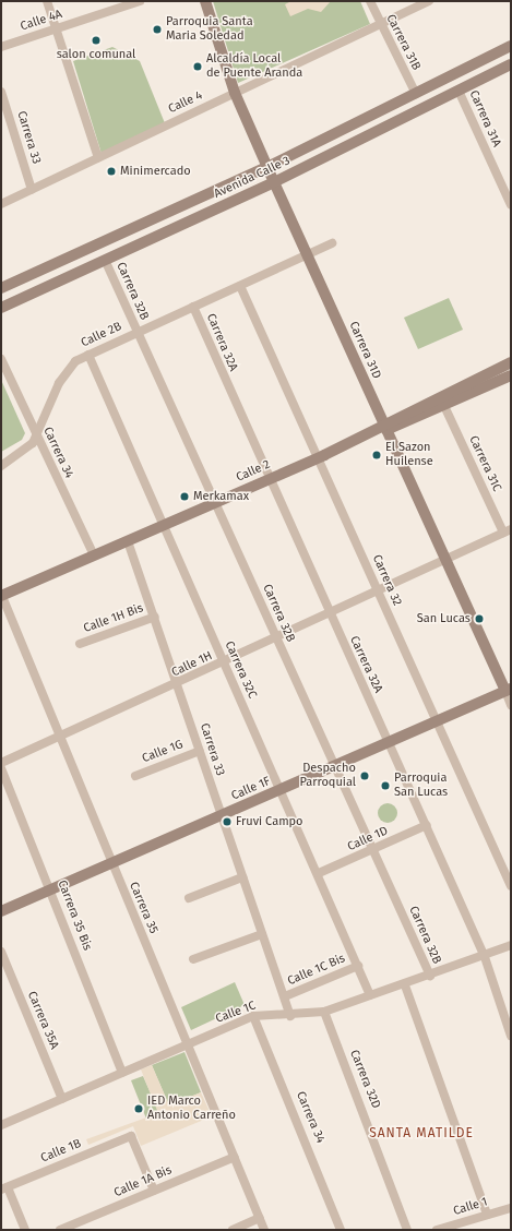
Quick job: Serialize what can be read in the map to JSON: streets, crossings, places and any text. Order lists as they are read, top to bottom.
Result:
{
  "streets": {
    "street": [
      "Calle 4A",
      "Carrera 31B",
      "Calle 4",
      "Carrera 31A",
      "Carrera 33",
      "Avenida Calle 3",
      "Carrera 32B",
      "Calle 2B",
      "Carrera 32A",
      "Carrera 31D",
      "Carrera 34",
      "Carrera 31C",
      "Calle 2",
      "Carrera 32",
      "Calle 1H Bis",
      "Calle 1H",
      "Carrera 32C",
      "Calle 1G",
      "Calle 1F",
      "Calle 1D",
      "Carrera 35",
      "Carrera 35 Bis",
      "Calle 1C Bis",
      "Calle 1C",
      "Carrera 35A",
      "Carrera 32D",
      "Calle 1B",
      "Calle 1A Bis",
      "Calle 1"
    ]
  },
  "crossings": [
    ["Carrera 31B", "Calle 4"],
    ["Carrera 31B", "Avenida Calle 3"],
    ["Calle 4", "Carrera 33"],
    ["Calle 4", "Carrera 31D"],
    ["Carrera 31A", "Avenida Calle 3"],
    ["Carrera 33", "Calle 2"],
    ["Carrera 33", "Calle 1H Bis"],
    ["Carrera 33", "Calle 1H"],
    ["Carrera 33", "Calle 1G"],
    ["Carrera 33", "Calle 1F"],
    ["Carrera 33", "Calle 1C Bis"],
    ["Carrera 33", "Calle 1C"],
    ["Avenida Calle 3", "Carrera 32B"],
    ["Avenida Calle 3", "Carrera 31D"],
    ["Carrera 32B", "Calle 2B"],
    ["Carrera 32B", "Calle 2"],
    ["Carrera 32B", "Calle 1H"],
    ["Carrera 32B", "Calle 1F"],
    ["Carrera 32B", "Calle 1D"],
    ["Carrera 32B", "Calle 1C"],
    ["Calle 2B", "Carrera 32A"],
    ["Calle 2B", "Carrera 31D"],
    ["Calle 2B", "Carrera 34"],
    ["Calle 2B", "Carrera 32"],
    ["Calle 2B", "Carrera 32C"],
    ["Carrera 32A", "Calle 2"],
    ["Carrera 32A", "Calle 1H"],
    ["Carrera 32A", "Calle 1F"],
    ["Carrera 32A", "Calle 1D"],
    ["Carrera 32A", "Calle 1C"],
    ["Carrera 31D", "Calle 2"],
    ["Carrera 31D", "Calle 1H"],
    ["Carrera 31D", "Calle 1F"],
    ["Carrera 34", "Calle 2"],
    ["Carrera 34", "Calle 1C"],
    ["Carrera 31C", "Calle 2"],
    ["Carrera 31C", "Calle 1H"],
    ["Calle 2", "Carrera 32"],
    ["Calle 2", "Carrera 32C"],
    ["Calle 2", "Carrera 35"],
    ["Carrera 32", "Calle 1H"],
    ["Carrera 32", "Calle 1F"],
    ["Calle 1H", "Carrera 32C"],
    ["Calle 1H", "Carrera 35"],
    ["Carrera 32C", "Calle 1F"],
    ["Carrera 32C", "Calle 1D"],
    ["Carrera 32C", "Calle 1C Bis"],
    ["Carrera 32C", "Calle 1C"],
    ["Calle 1F", "Carrera 35"],
    ["Calle 1F", "Carrera 35 Bis"],
    ["Carrera 35", "Calle 1C"],
    ["Carrera 35", "Calle 1A Bis"],
    ["Carrera 35 Bis", "Calle 1C"],
    ["Calle 1C", "Carrera 35A"],
    ["Calle 1C", "Carrera 32D"],
    ["Calle 1B", "Calle 1A Bis"]
  ],
  "districts": ["SANTA MATILDE"],
  "places": [
    "Parroquia Santa Maria Soledad",
    "salon comunal",
    "Alcaldía Local de Puente Aranda",
    "Minimercado",
    "El Sazon Huilense",
    "Merkamax",
    "San Lucas",
    "Despacho Parroquial",
    "Parroquia San Lucas",
    "Fruvi Campo",
    "IED Marco Antonio Carreño"
  ]
}
